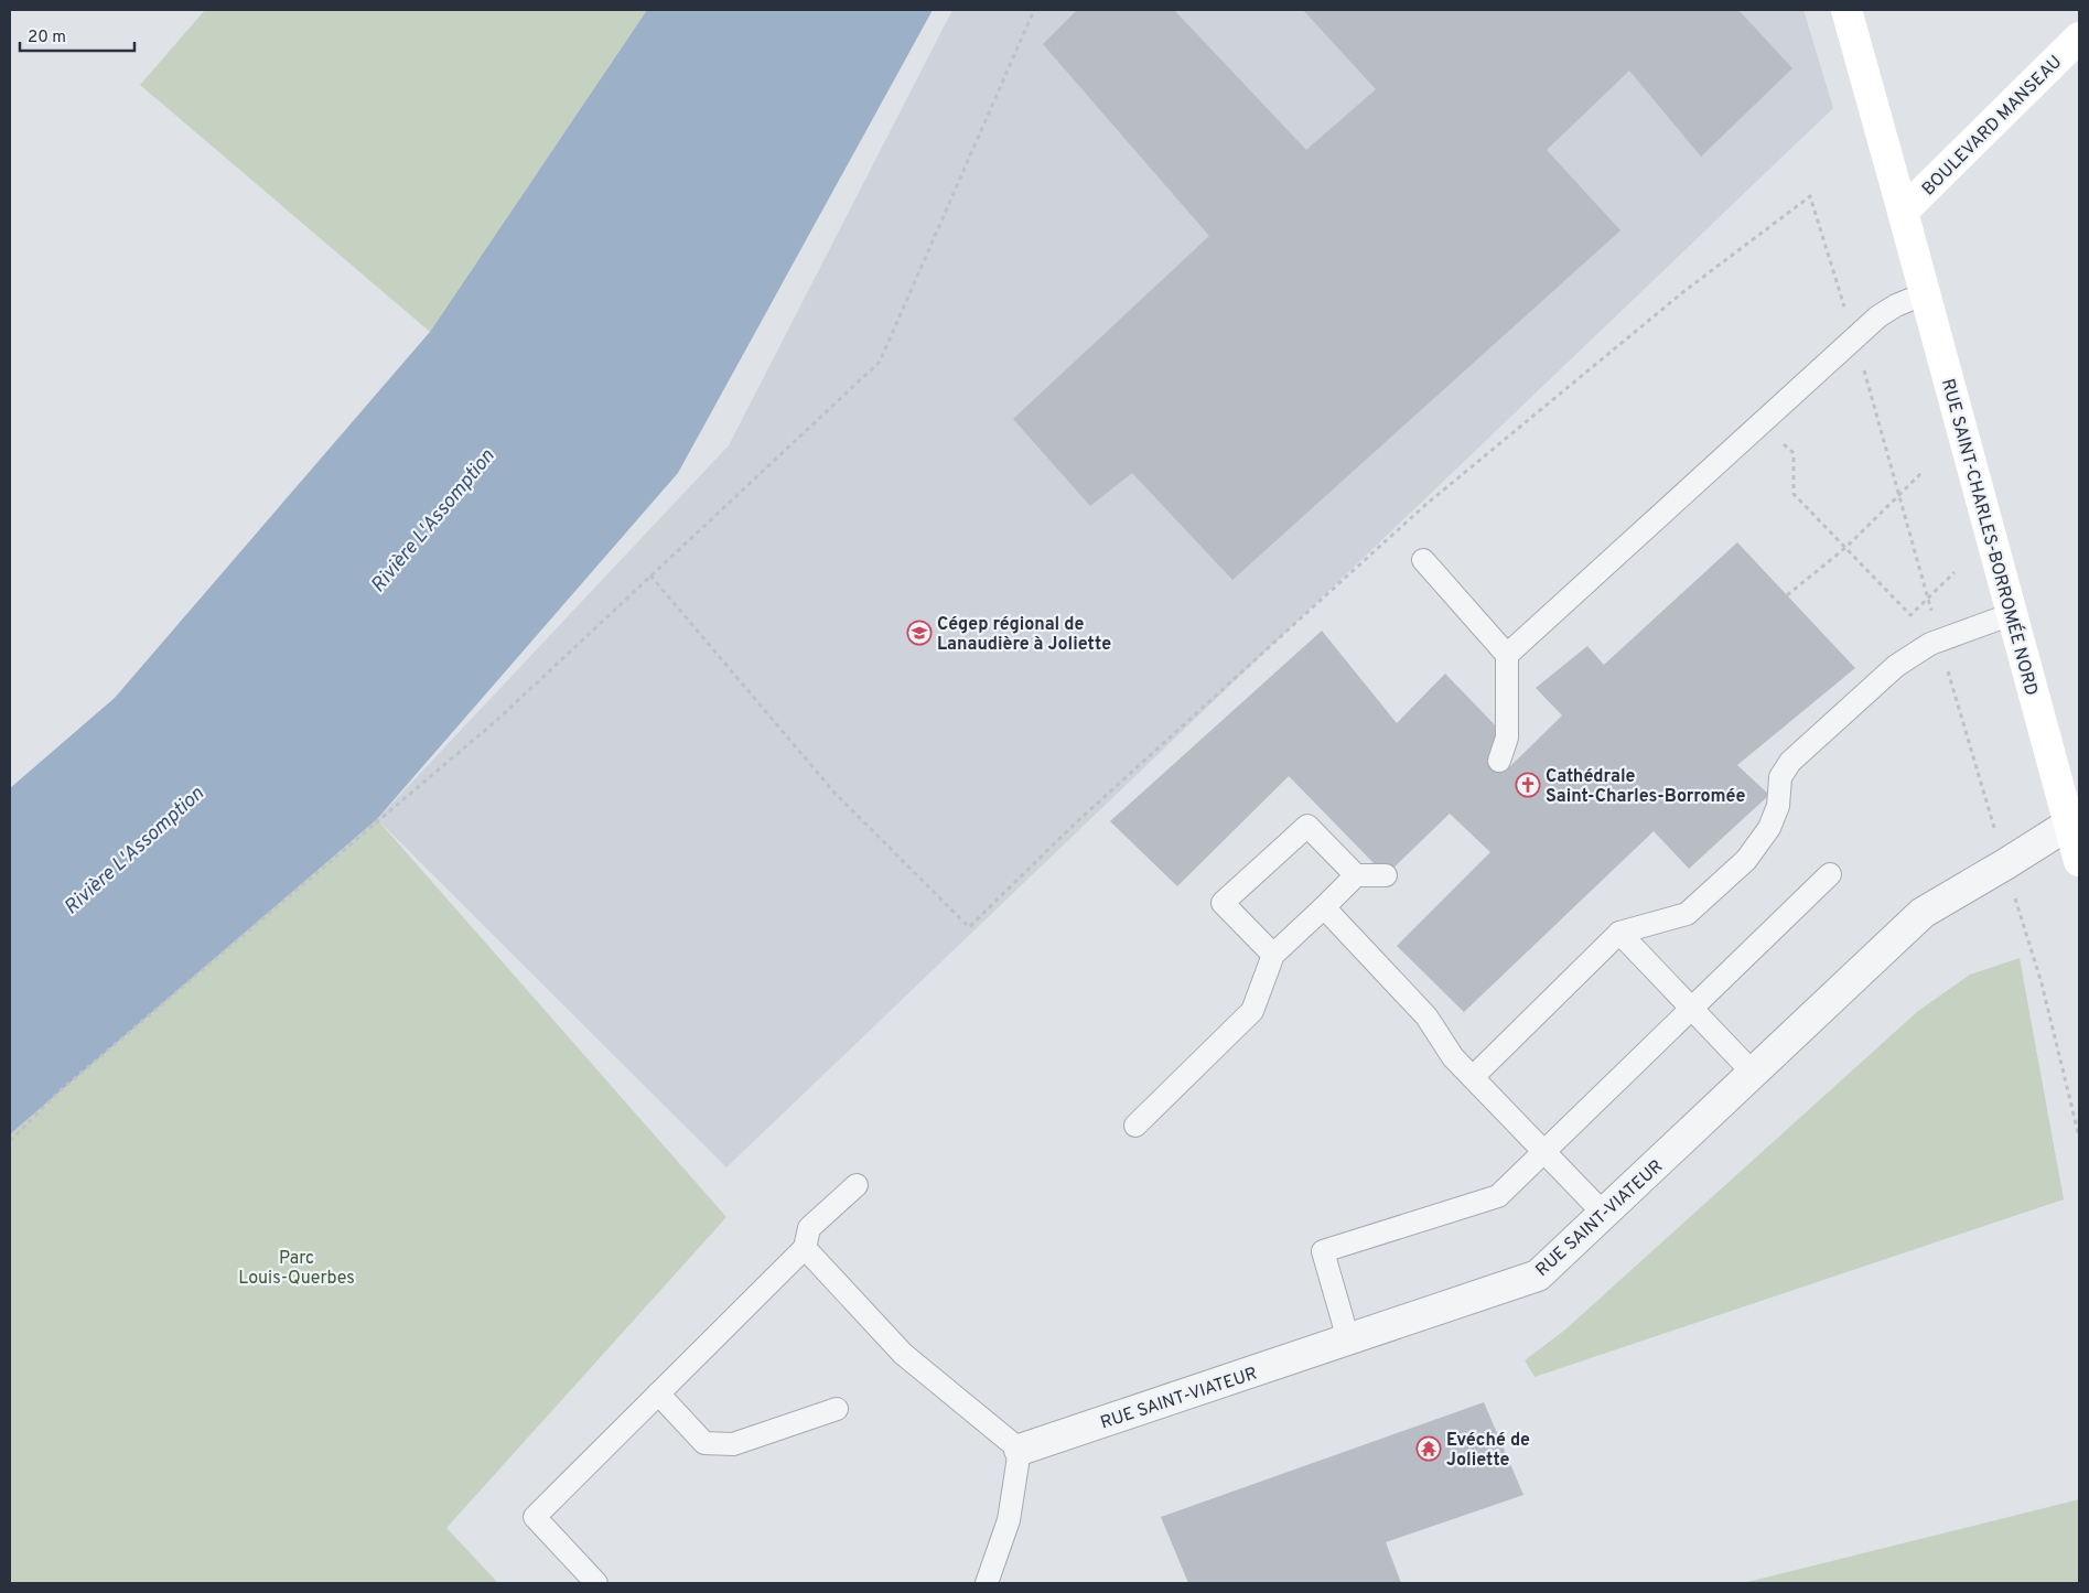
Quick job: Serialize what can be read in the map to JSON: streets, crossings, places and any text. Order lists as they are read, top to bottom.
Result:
{
  "streets": {
    "main road": ["BOULEVARD MANSEAU", "RUE SAINT-CHARLES-BORROMÉE NORD"],
    "street": ["RUE SAINT-VIATEUR"]
  },
  "crossings": [
    ["BOULEVARD MANSEAU", "RUE SAINT-CHARLES-BORROMÉE NORD"],
    ["RUE SAINT-CHARLES-BORROMÉE NORD", "RUE SAINT-VIATEUR"]
  ],
  "water": ["Rivière L'Assomption"],
  "parks": ["Parc Louis-Querbes"],
  "places": {
    "school or university": ["Cégep régional de Lanaudière à Joliette"],
    "church": ["Cathédrale Saint-Charles-Borromée"],
    "temple": ["Evéché de Joliette"]
  },
  "scale_bar": "20 m"
}
